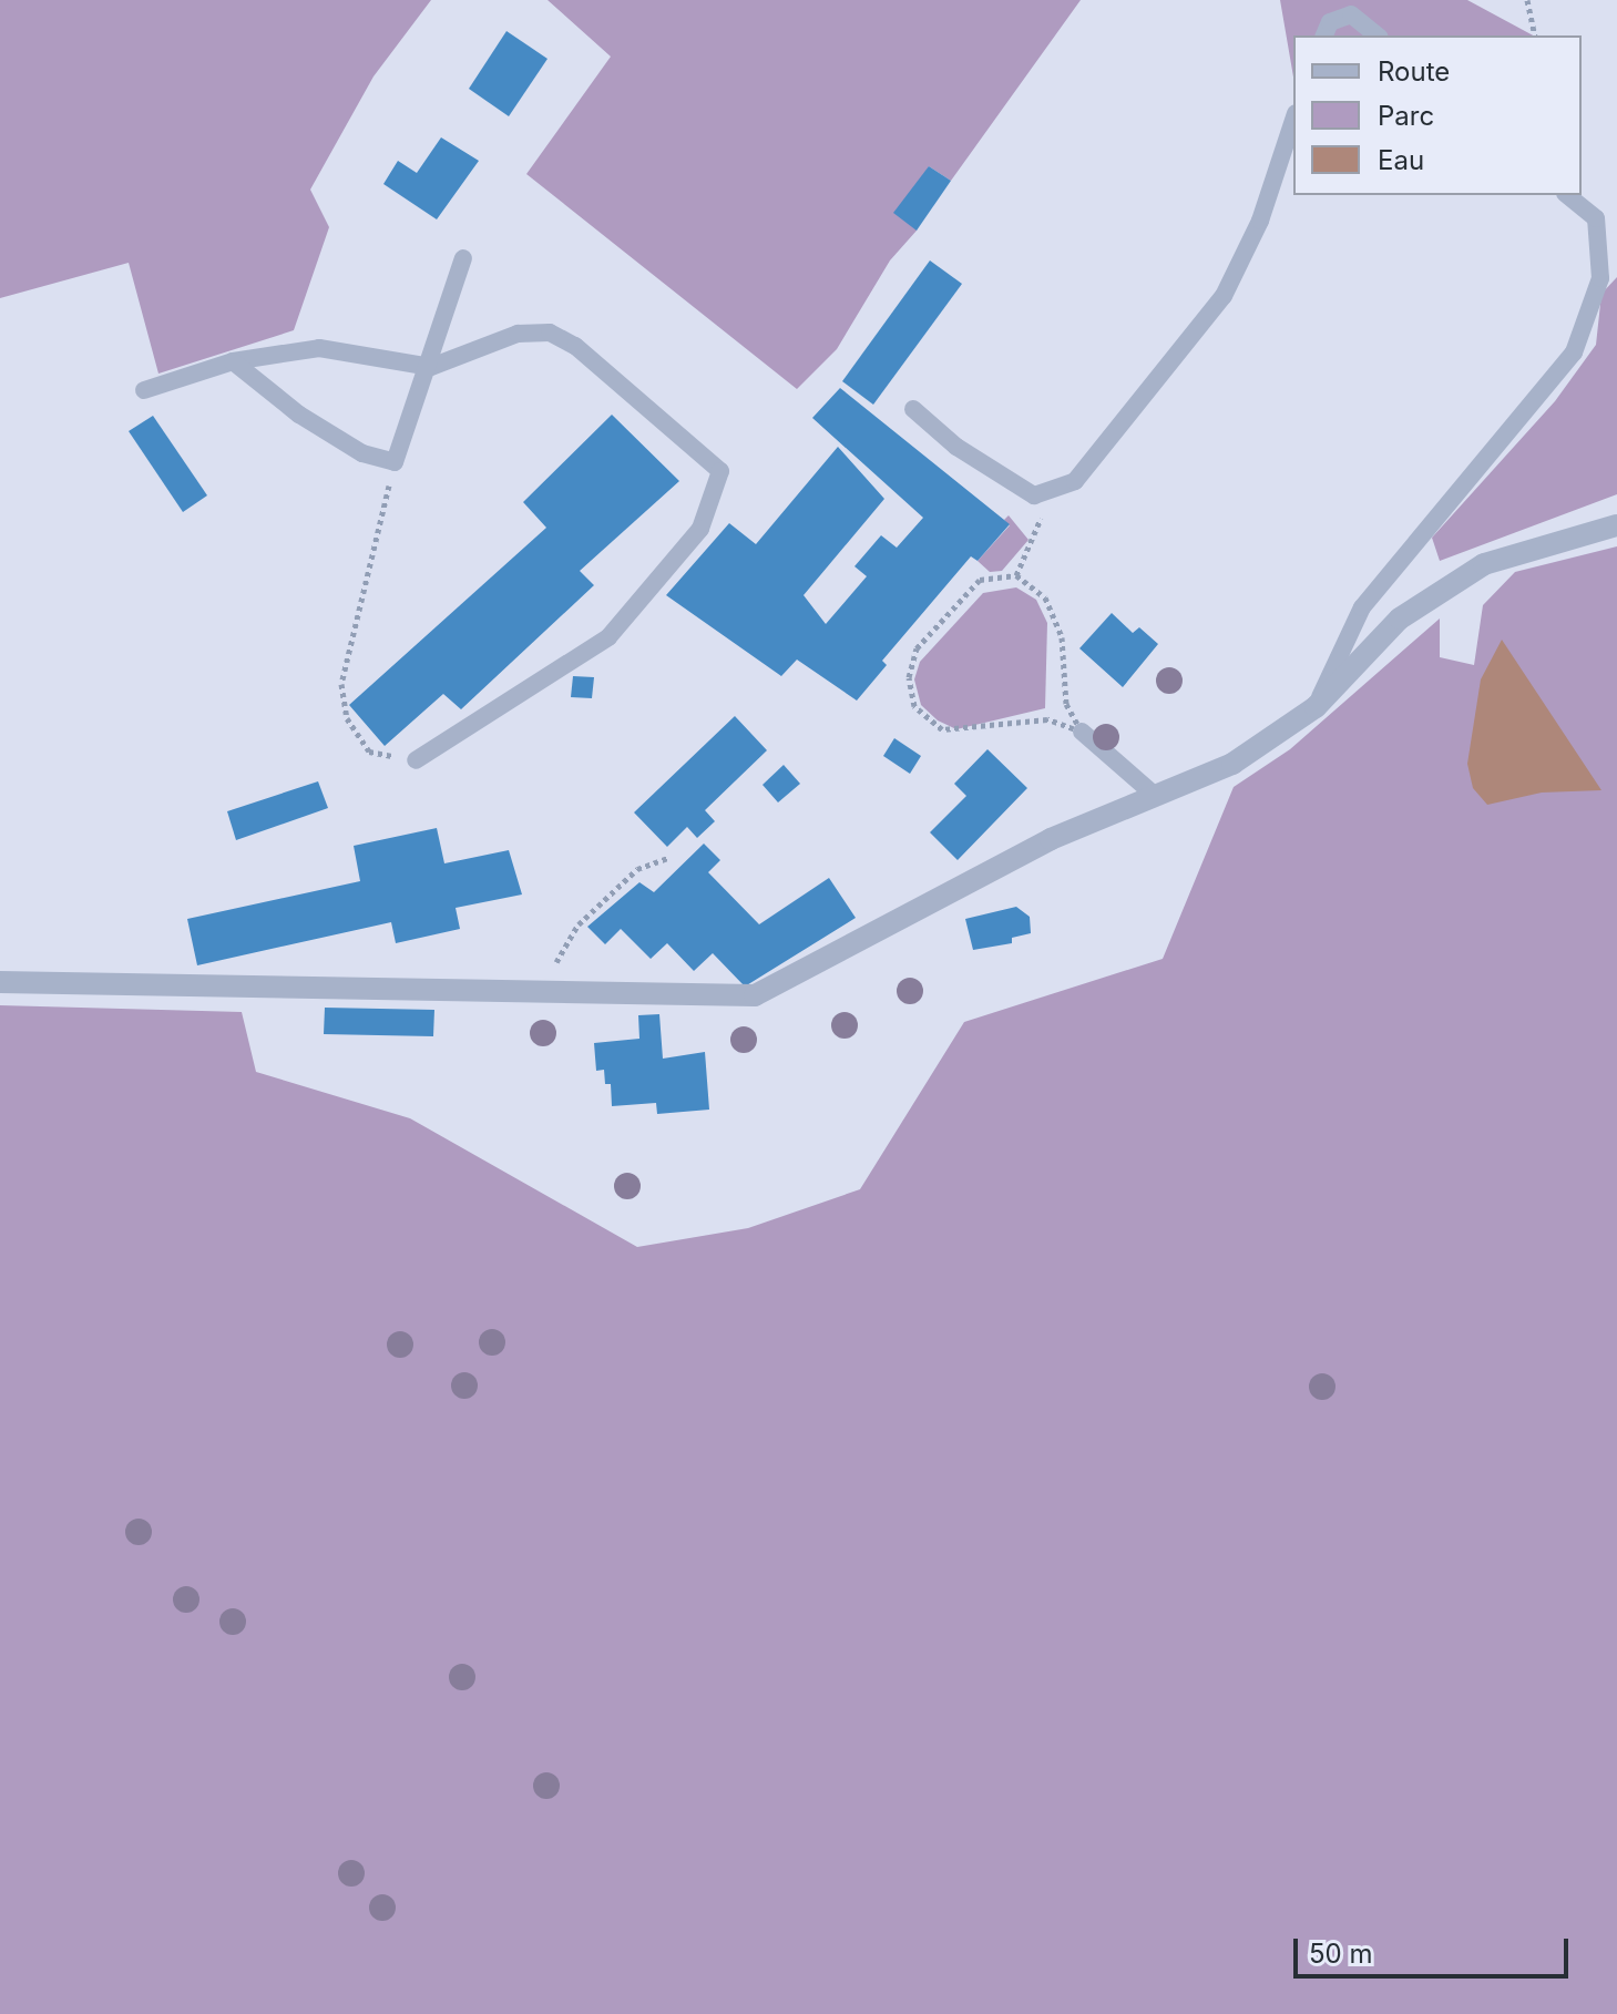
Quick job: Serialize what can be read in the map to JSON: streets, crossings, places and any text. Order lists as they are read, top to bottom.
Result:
{
  "legend": ["Route", "Parc", "Eau"],
  "scale_bar": "50 m"
}
